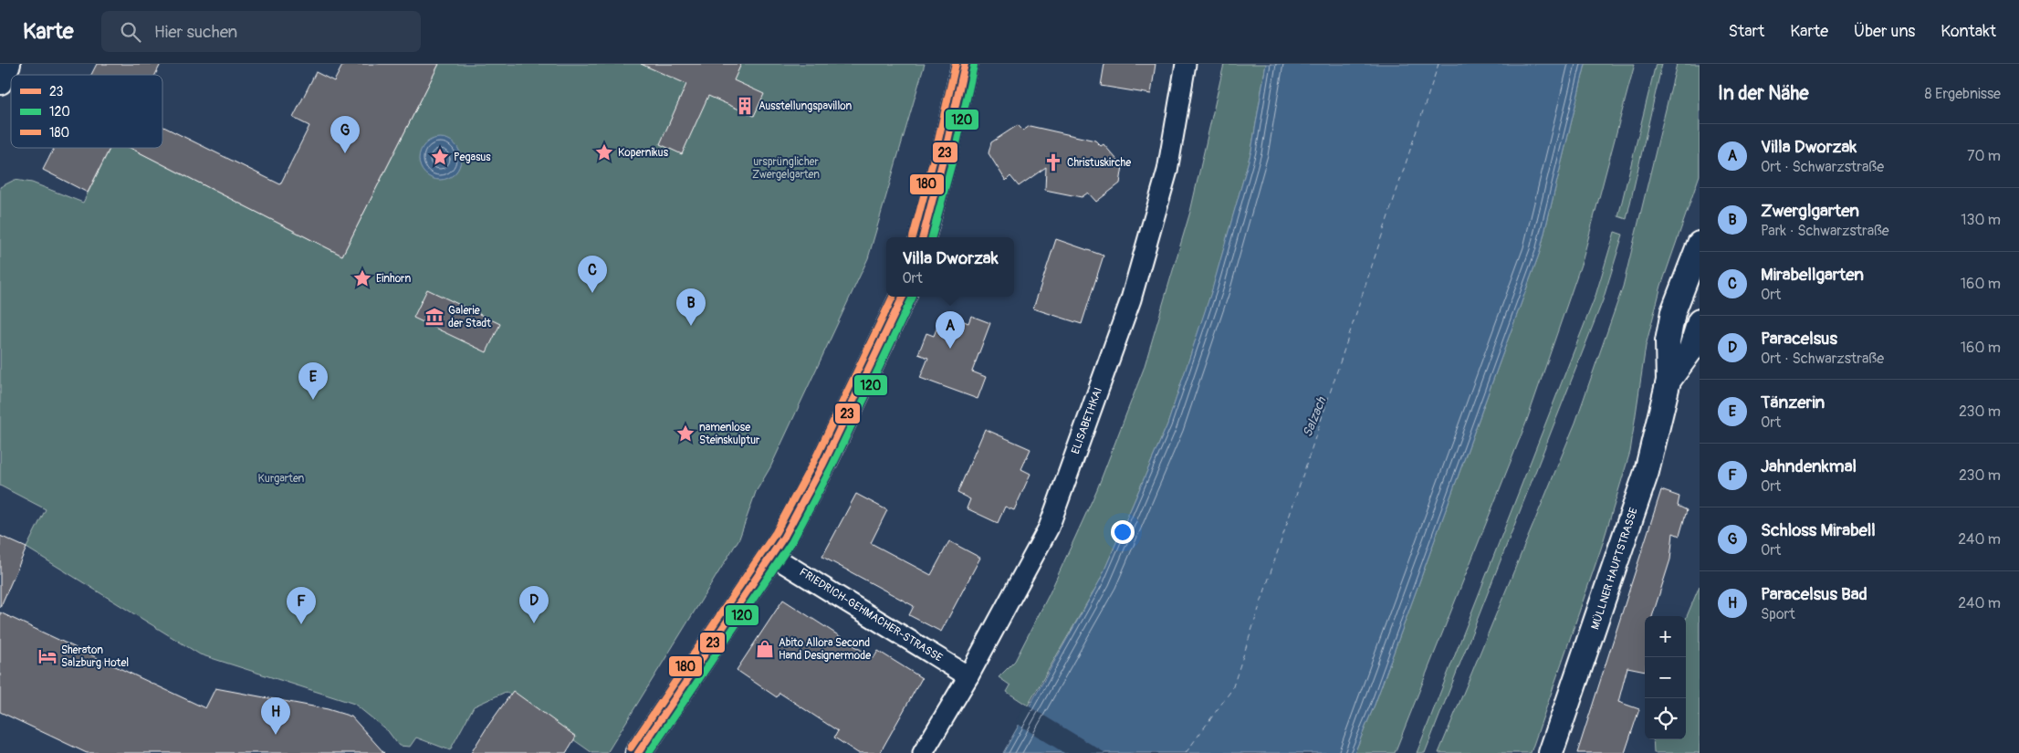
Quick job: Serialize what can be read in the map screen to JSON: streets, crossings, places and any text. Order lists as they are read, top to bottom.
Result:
{
  "streets": {
    "street": ["ELISABETHKAI", "MÜLLNER HAUPTSTRASSE", "FRIEDRICH-GEHMACHER-STRASSE"]
  },
  "crossings": [
    ["ELISABETHKAI", "FRIEDRICH-GEHMACHER-STRASSE"]
  ],
  "water": ["Salzach"],
  "parks": ["ursprünglicher Zwergelgarten", "Kurgarten"],
  "places": {
    "building": ["Ausstellungspavillon"],
    "place": [
      "Kopernikus",
      "Pegasus",
      "Einhorn",
      "namenlose Steinskulptur"
    ],
    "church": ["Christuskirche"],
    "museum": ["Galerie der Stadt"],
    "shop": ["Abito Allora Second Hand Designermode"],
    "hotel": ["Sheraton Salzburg Hotel"]
  },
  "lines": ["transit line 23", "transit line 180", "transit line 120"],
  "legend": ["23", "120", "180"],
  "page": {
    "header": "Karte",
    "search": "Hier suchen",
    "nav": [
      "Start",
      "Karte",
      "Über uns",
      "Kontakt"
    ],
    "heading": ["In der Nähe", "8 Ergebnisse"],
    "pins": [
      "G",
      "C",
      "B",
      "A",
      "E",
      "D",
      "F",
      "H"
    ],
    "list": [
      {
        "mark": "A",
        "name": "Villa Dworzak",
        "note": "Ort · Schwarzstraße",
        "value": "70 m"
      },
      {
        "mark": "B",
        "name": "Zwerglgarten",
        "note": "Park · Schwarzstraße",
        "value": "130 m"
      },
      {
        "mark": "C",
        "name": "Mirabellgarten",
        "note": "Ort",
        "value": "160 m"
      },
      {
        "mark": "D",
        "name": "Paracelsus",
        "note": "Ort · Schwarzstraße",
        "value": "160 m"
      },
      {
        "mark": "E",
        "name": "Tänzerin",
        "note": "Ort",
        "value": "230 m"
      },
      {
        "mark": "F",
        "name": "Jahndenkmal",
        "note": "Ort",
        "value": "230 m"
      },
      {
        "mark": "G",
        "name": "Schloss Mirabell",
        "note": "Ort",
        "value": "240 m"
      },
      {
        "mark": "H",
        "name": "Paracelsus Bad",
        "note": "Sport",
        "value": "240 m"
      }
    ],
    "popup": ["Villa Dworzak", "Ort"],
    "map_buttons": ["+", "−"]
  }
}
